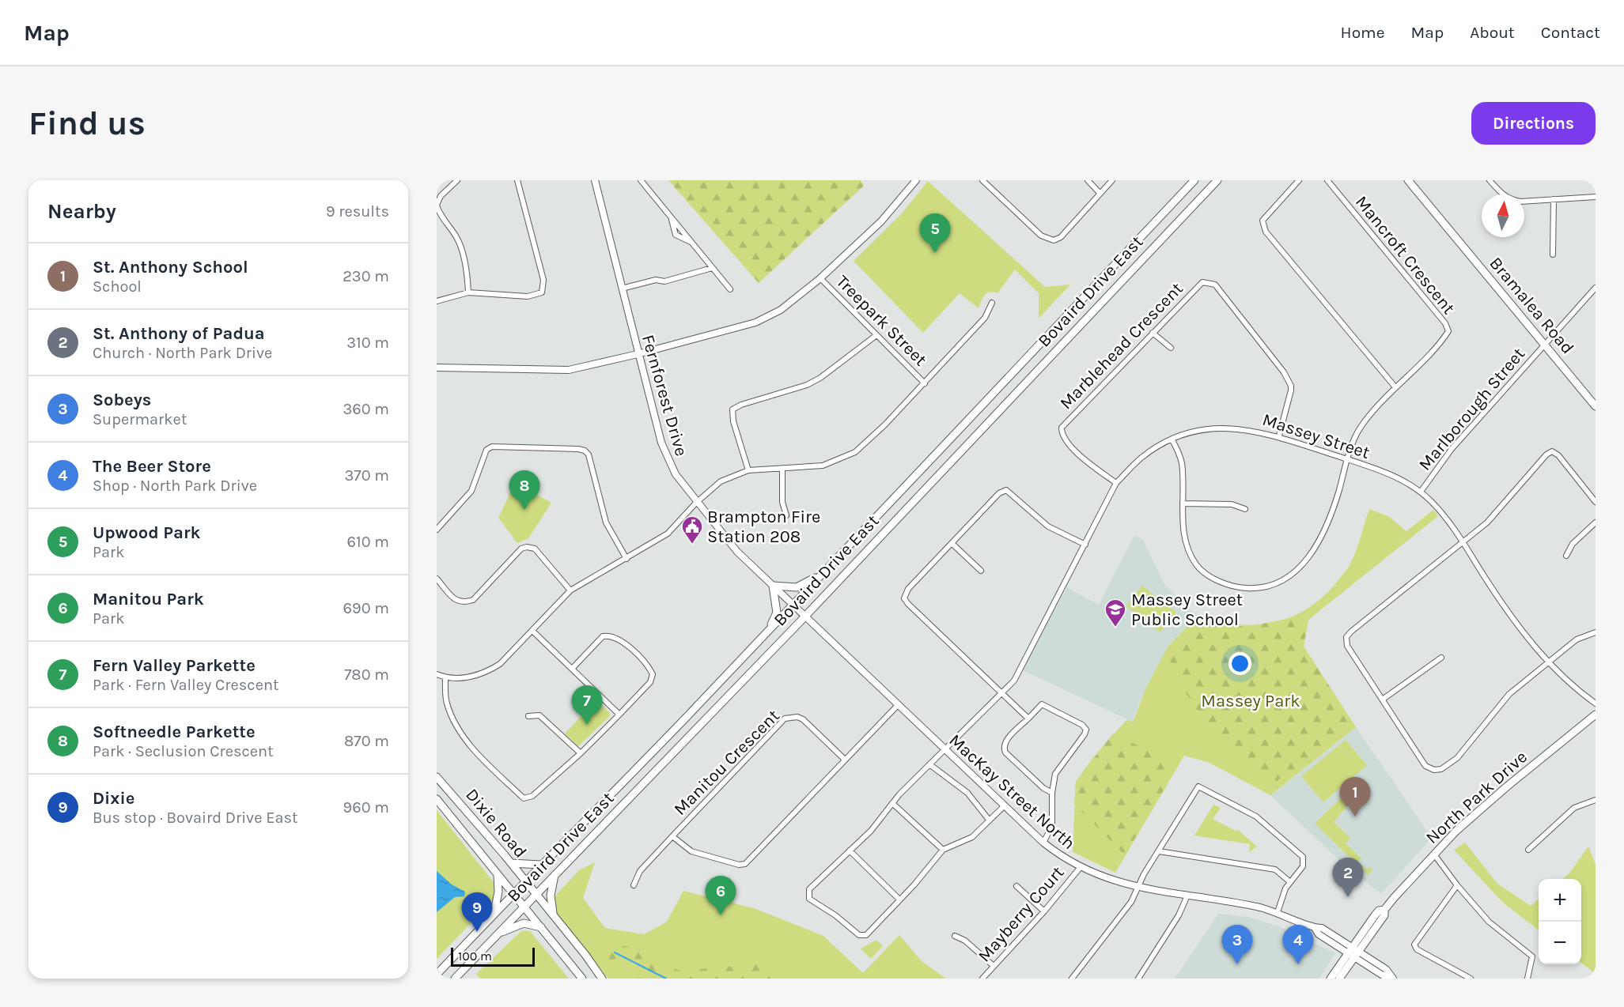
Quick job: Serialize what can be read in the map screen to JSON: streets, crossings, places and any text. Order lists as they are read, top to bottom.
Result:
{
  "streets": {
    "main road": [
      "Bovaird Drive East",
      "Bramalea Road",
      "North Park Drive",
      "Dixie Road"
    ],
    "street": [
      "Mancroft Crescent",
      "Treepark Street",
      "Marblehead Crescent",
      "Fernforest Drive",
      "Marlborough Street",
      "Massey Street",
      "Manitou Crescent",
      "MacKay Street North",
      "Mayberry Court"
    ]
  },
  "crossings": [
    ["Mancroft Crescent", "Massey Street"],
    ["Bovaird Drive East", "Fernforest Drive"],
    ["Bovaird Drive East", "MacKay Street North"],
    ["Bovaird Drive East", "Dixie Road"],
    ["Bramalea Road", "Marlborough Street"],
    ["Marblehead Crescent", "Massey Street"],
    ["Fernforest Drive", "MacKay Street North"],
    ["Marlborough Street", "Massey Street"],
    ["Massey Street", "MacKay Street North"],
    ["Manitou Crescent", "MacKay Street North"],
    ["MacKay Street North", "North Park Drive"],
    ["MacKay Street North", "Mayberry Court"]
  ],
  "parks": ["Massey Park"],
  "places": {
    "public building": ["Brampton Fire Station 208"],
    "school or university": ["Massey Street Public School"]
  },
  "scale_bar": "100 m",
  "north": "top",
  "page": {
    "header": "Map",
    "nav": [
      "Home",
      "Map",
      "About",
      "Contact"
    ],
    "buttons": "Directions",
    "title": "Find us",
    "heading": ["Nearby", "9 results"],
    "pins": [
      "5",
      "8",
      "7",
      "1",
      "2",
      "6",
      "9",
      "3",
      "4"
    ],
    "list": [
      {
        "mark": "1",
        "name": "St. Anthony School",
        "note": "School",
        "value": "230 m"
      },
      {
        "mark": "2",
        "name": "St. Anthony of Padua",
        "note": "Church · North Park Drive",
        "value": "310 m"
      },
      {
        "mark": "3",
        "name": "Sobeys",
        "note": "Supermarket",
        "value": "360 m"
      },
      {
        "mark": "4",
        "name": "The Beer Store",
        "note": "Shop · North Park Drive",
        "value": "370 m"
      },
      {
        "mark": "5",
        "name": "Upwood Park",
        "note": "Park",
        "value": "610 m"
      },
      {
        "mark": "6",
        "name": "Manitou Park",
        "note": "Park",
        "value": "690 m"
      },
      {
        "mark": "7",
        "name": "Fern Valley Parkette",
        "note": "Park · Fern Valley Crescent",
        "value": "780 m"
      },
      {
        "mark": "8",
        "name": "Softneedle Parkette",
        "note": "Park · Seclusion Crescent",
        "value": "870 m"
      },
      {
        "mark": "9",
        "name": "Dixie",
        "note": "Bus stop · Bovaird Drive East",
        "value": "960 m"
      }
    ],
    "map_buttons": ["+", "−"],
    "scale": "100 m"
  }
}
